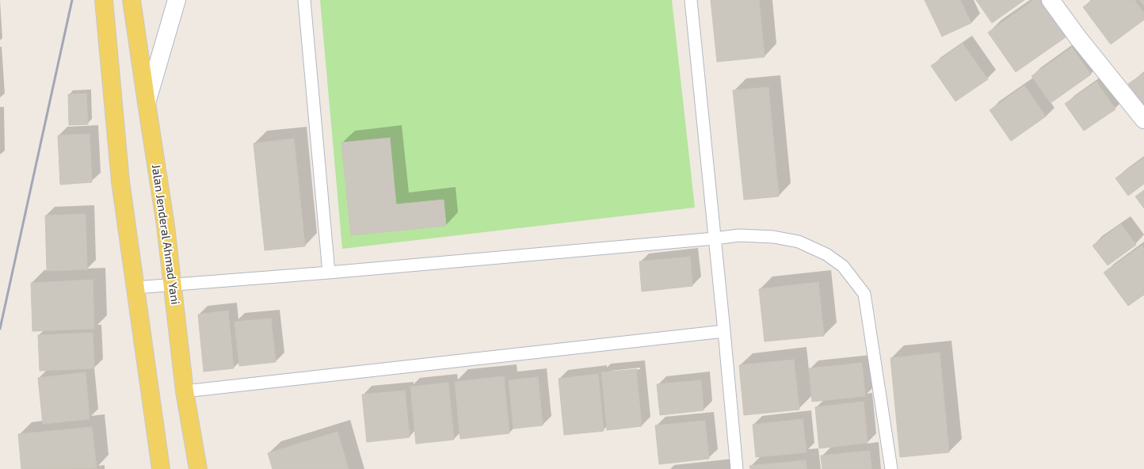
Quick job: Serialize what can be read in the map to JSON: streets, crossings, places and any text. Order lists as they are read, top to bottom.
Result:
{
  "streets": {
    "main road": ["Jalan Jenderal Ahmad Yani"]
  }
}
